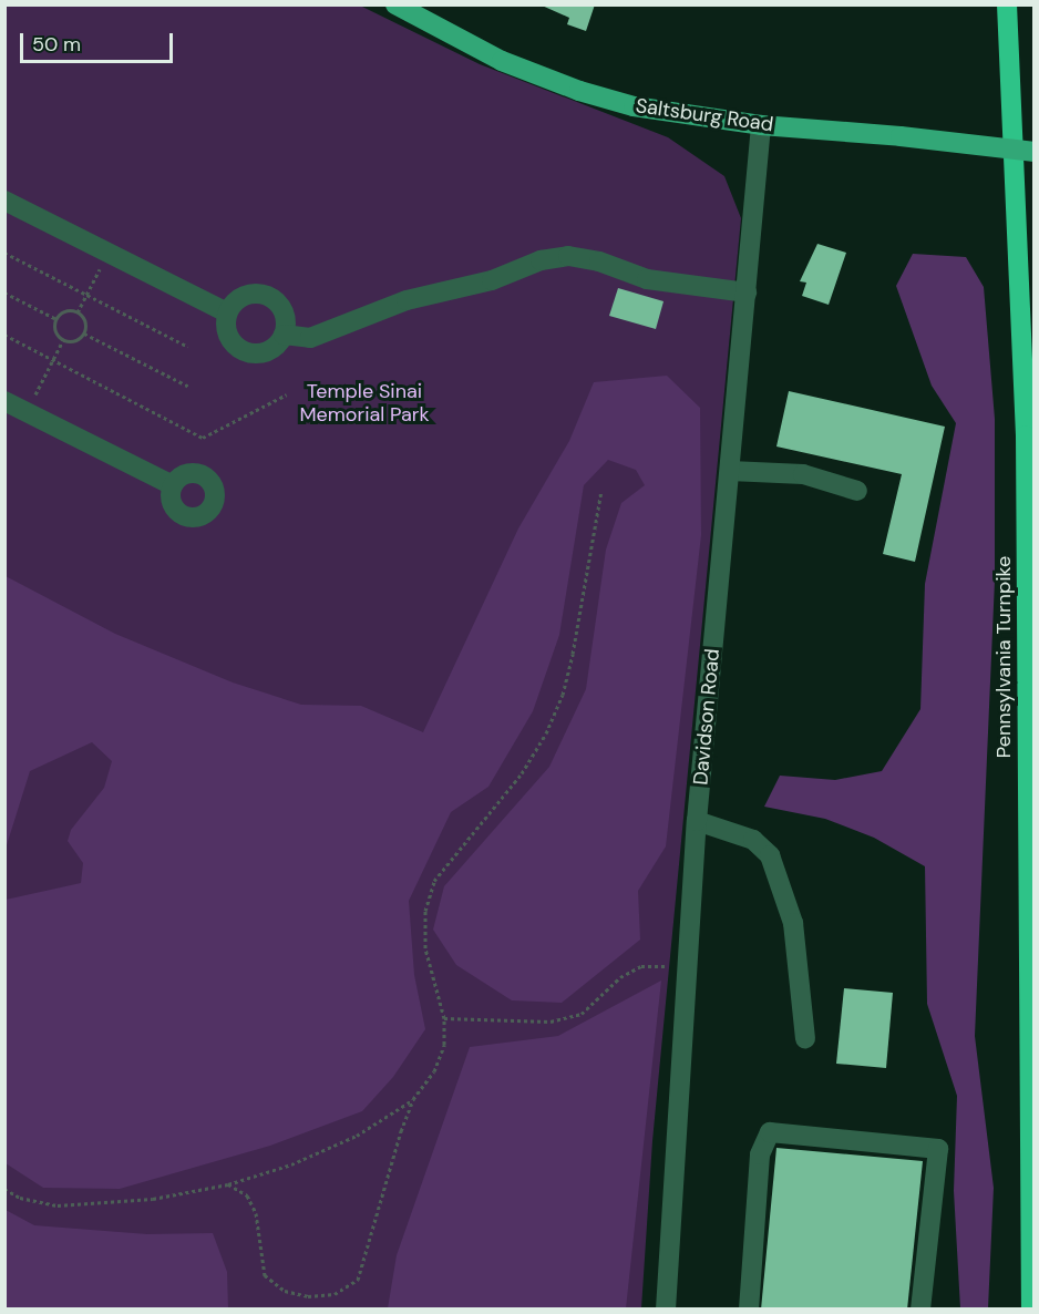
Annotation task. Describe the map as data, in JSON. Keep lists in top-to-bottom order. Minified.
{"streets":{"highway":["Pennsylvania Turnpike"],"main road":["Saltsburg Road"],"street":["Davidson Road"]},"crossings":[["Saltsburg Road","Davidson Road"]],"parks":["Temple Sinai Memorial Park"],"scale_bar":"50 m"}
